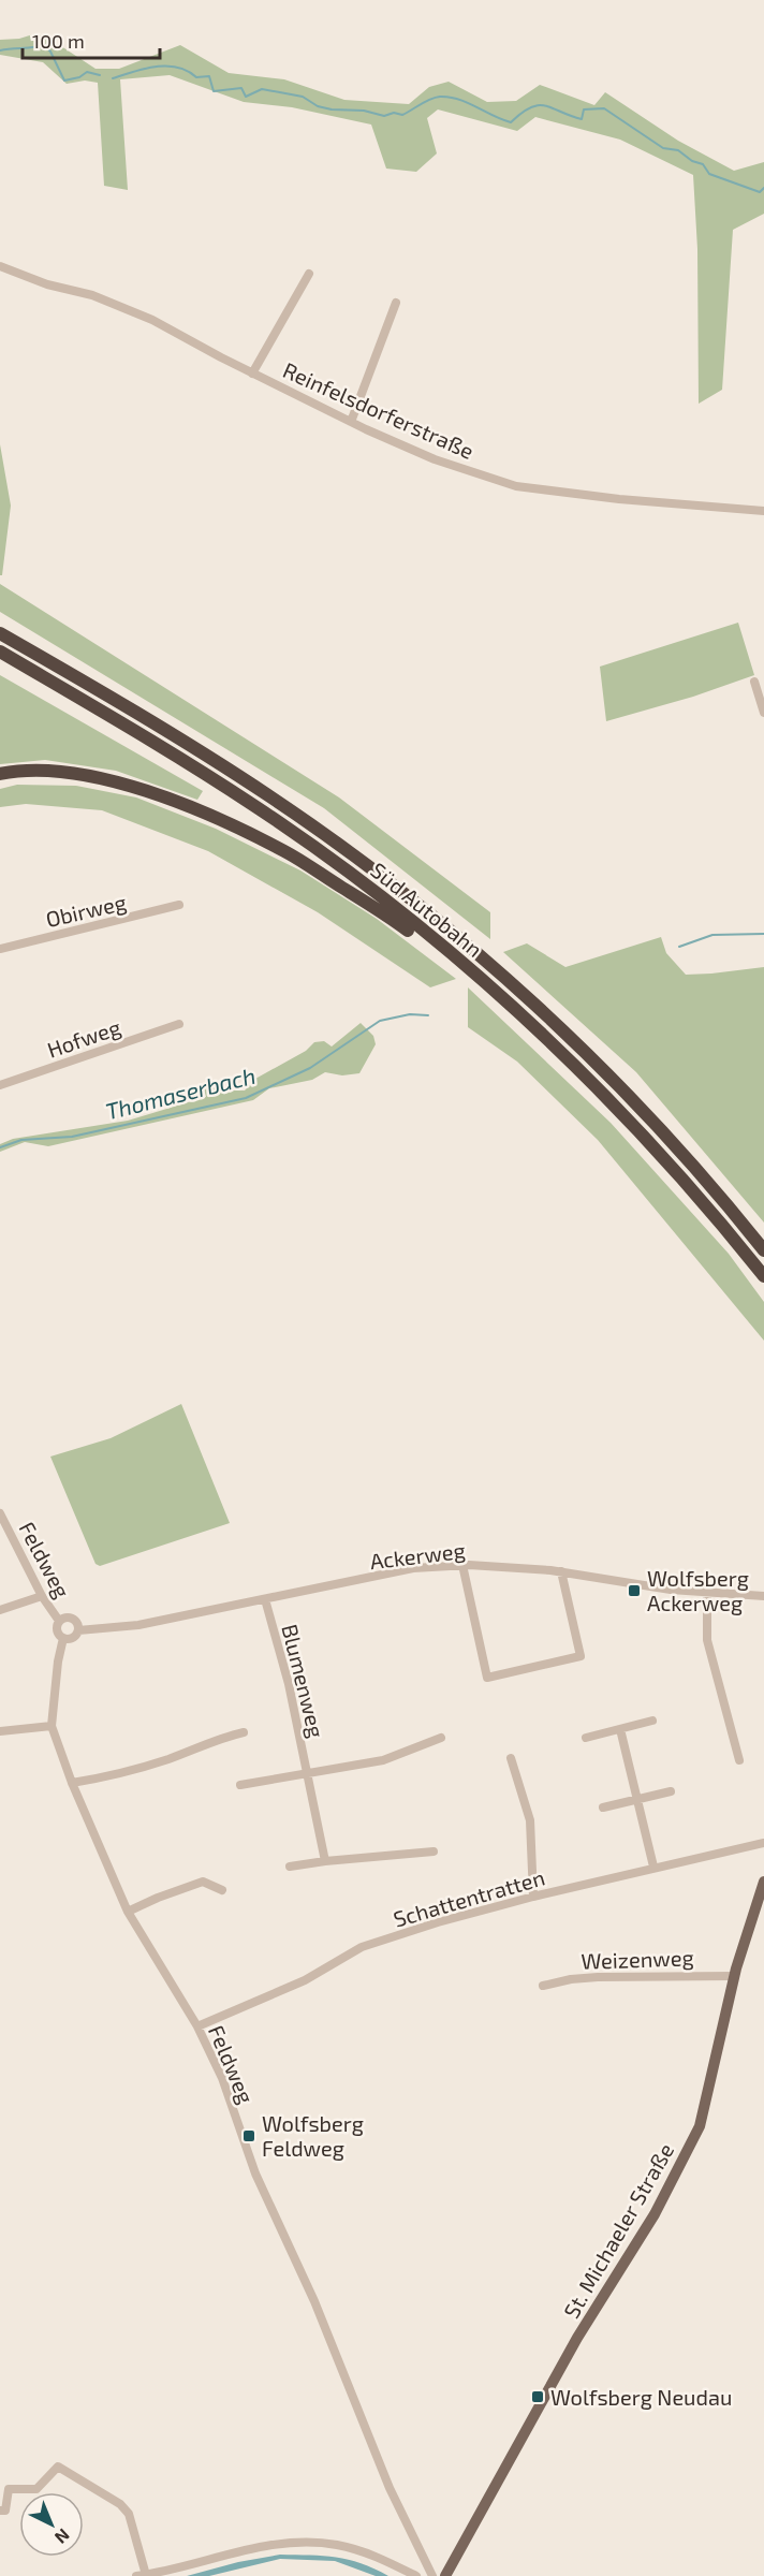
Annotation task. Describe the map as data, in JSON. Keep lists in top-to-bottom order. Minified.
{"streets":{"highway":["Süd Autobahn"],"main road":["St. Michaeler Straße"],"street":["Reinfelsdorferstraße","Obirweg","Hofweg","Ackerweg","Feldweg","Blumenweg","Schattentratten","Weizenweg"]},"crossings":[["Ackerweg","Feldweg"],["Ackerweg","Blumenweg"],["Feldweg","Schattentratten"],["Weizenweg","St. Michaeler Straße"]],"water":["Thomaserbach"],"places":{"transit":["Wolfsberg Ackerweg","Wolfsberg Feldweg","Wolfsberg Neudau"]},"scale_bar":"100 m","north":"bottom right"}
